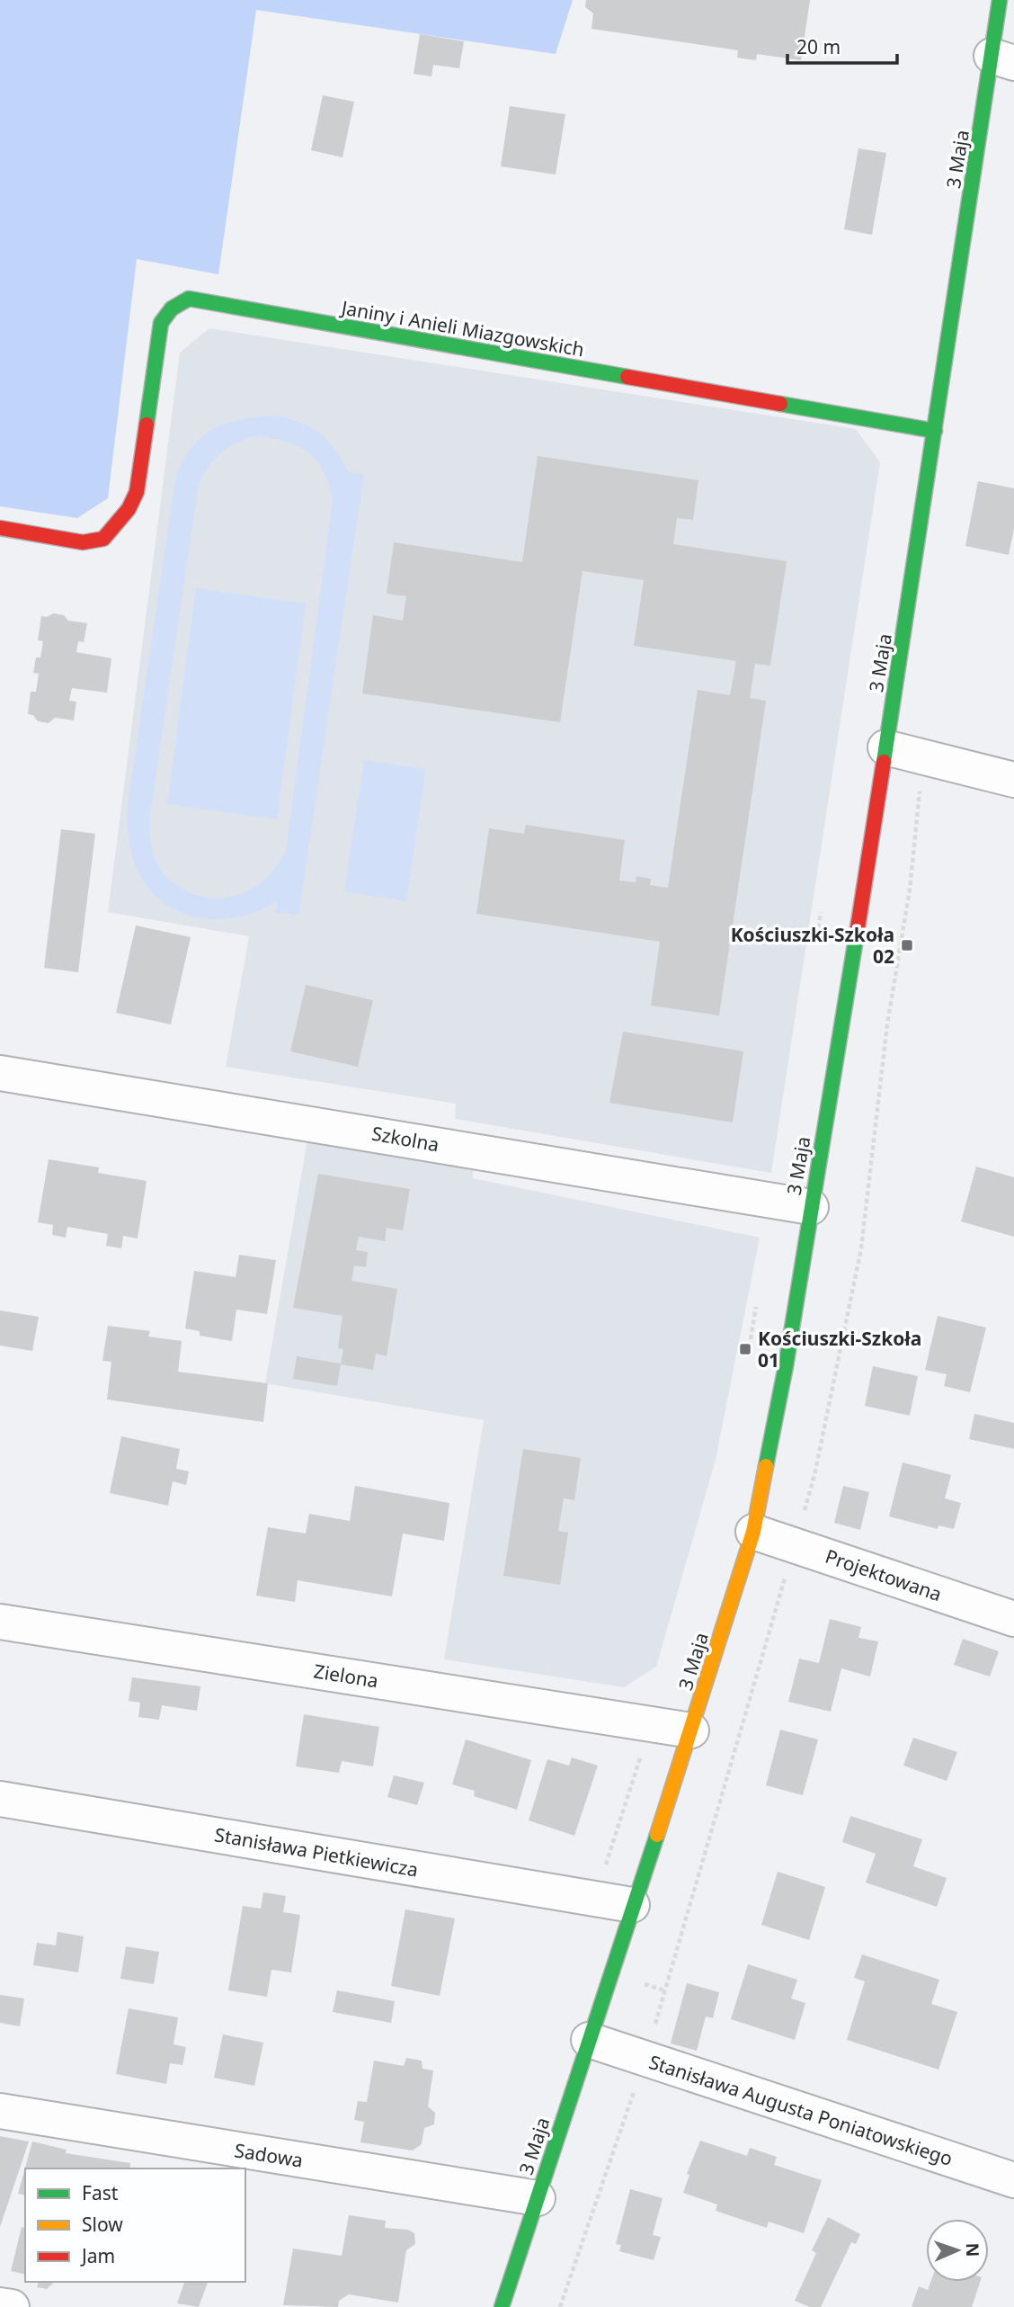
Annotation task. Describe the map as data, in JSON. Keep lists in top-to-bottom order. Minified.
{"streets":{"street":["3 Maja","Janiny i Anieli Miazgowskich","Szkolna","Projektowana","Zielona","Stanisława Pietkiewicza","Stanisława Augusta Poniatowskiego","Sadowa"]},"crossings":[["3 Maja","Janiny i Anieli Miazgowskich"],["3 Maja","Szkolna"],["3 Maja","Projektowana"],["3 Maja","Zielona"],["3 Maja","Stanisława Pietkiewicza"],["3 Maja","Stanisława Augusta Poniatowskiego"],["3 Maja","Sadowa"]],"places":{"transit":["Kościuszki-Szkoła 02","Kościuszki-Szkoła 01"]},"legend":["Fast","Slow","Jam"],"scale_bar":"20 m","north":"right"}
